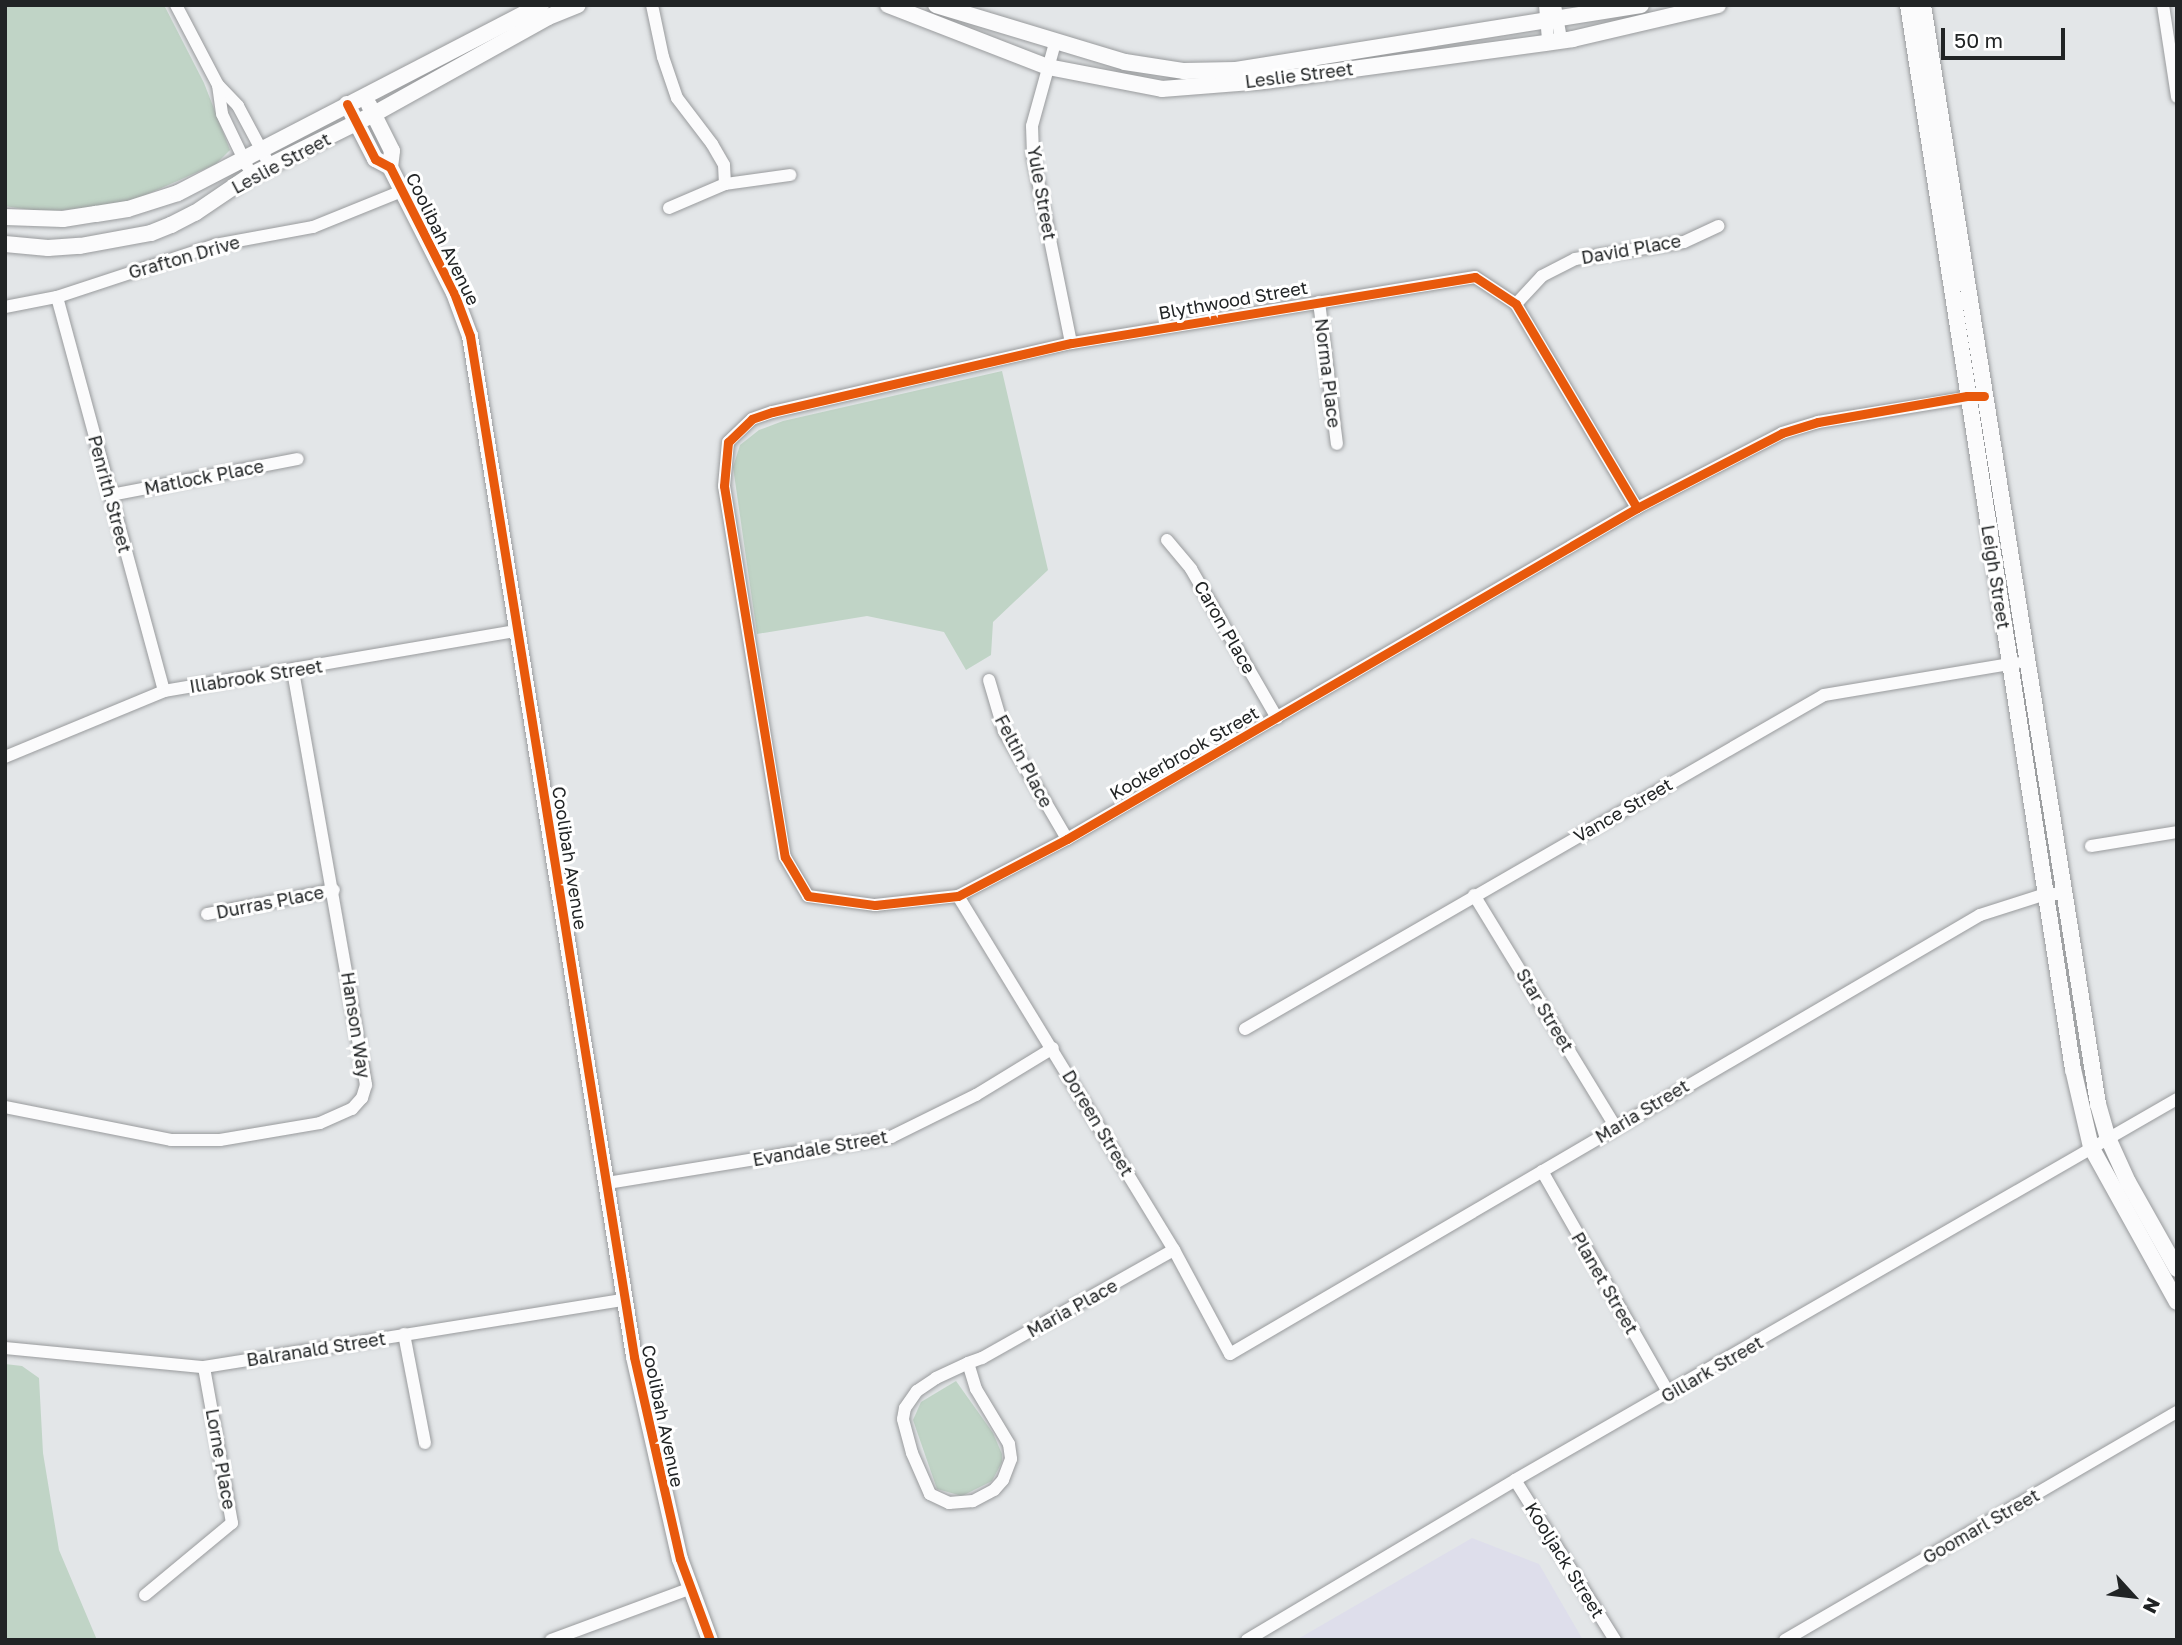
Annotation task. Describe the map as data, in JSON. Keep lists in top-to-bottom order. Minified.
{"streets":{"street":["Leslie Street","Yule Street","Coolibah Avenue","David Place","Grafton Drive","Blythwood Street","Norma Place","Matlock Place","Penrith Street","Leigh Street","Caron Place","Illabrook Street","Kookerbrook Street","Feltin Place","Vance Street","Durras Place","Star Street","Hanson Way","Maria Street","Doreen Street","Evandale Street","Planet Street","Maria Place","Balranald Street","Gillark Street","Lorne Place","Goomarl Street","Kooljack Street"]},"crossings":[["Leslie Street","Yule Street"],["Leslie Street","Coolibah Avenue"],["Yule Street","Blythwood Street"],["Coolibah Avenue","Grafton Drive"],["Coolibah Avenue","Illabrook Street"],["Coolibah Avenue","Evandale Street"],["Coolibah Avenue","Balranald Street"],["David Place","Blythwood Street"],["Grafton Drive","Penrith Street"],["Blythwood Street","Norma Place"],["Blythwood Street","Kookerbrook Street"],["Matlock Place","Penrith Street"],["Penrith Street","Illabrook Street"],["Leigh Street","Kookerbrook Street"],["Leigh Street","Vance Street"],["Leigh Street","Maria Street"],["Leigh Street","Gillark Street"],["Caron Place","Kookerbrook Street"],["Illabrook Street","Hanson Way"],["Kookerbrook Street","Feltin Place"],["Kookerbrook Street","Doreen Street"],["Vance Street","Star Street"],["Durras Place","Hanson Way"],["Star Street","Maria Street"],["Maria Street","Doreen Street"],["Maria Street","Planet Street"],["Doreen Street","Evandale Street"],["Doreen Street","Maria Place"],["Planet Street","Gillark Street"],["Balranald Street","Lorne Place"],["Gillark Street","Kooljack Street"]],"scale_bar":"50 m","north":"bottom right"}
